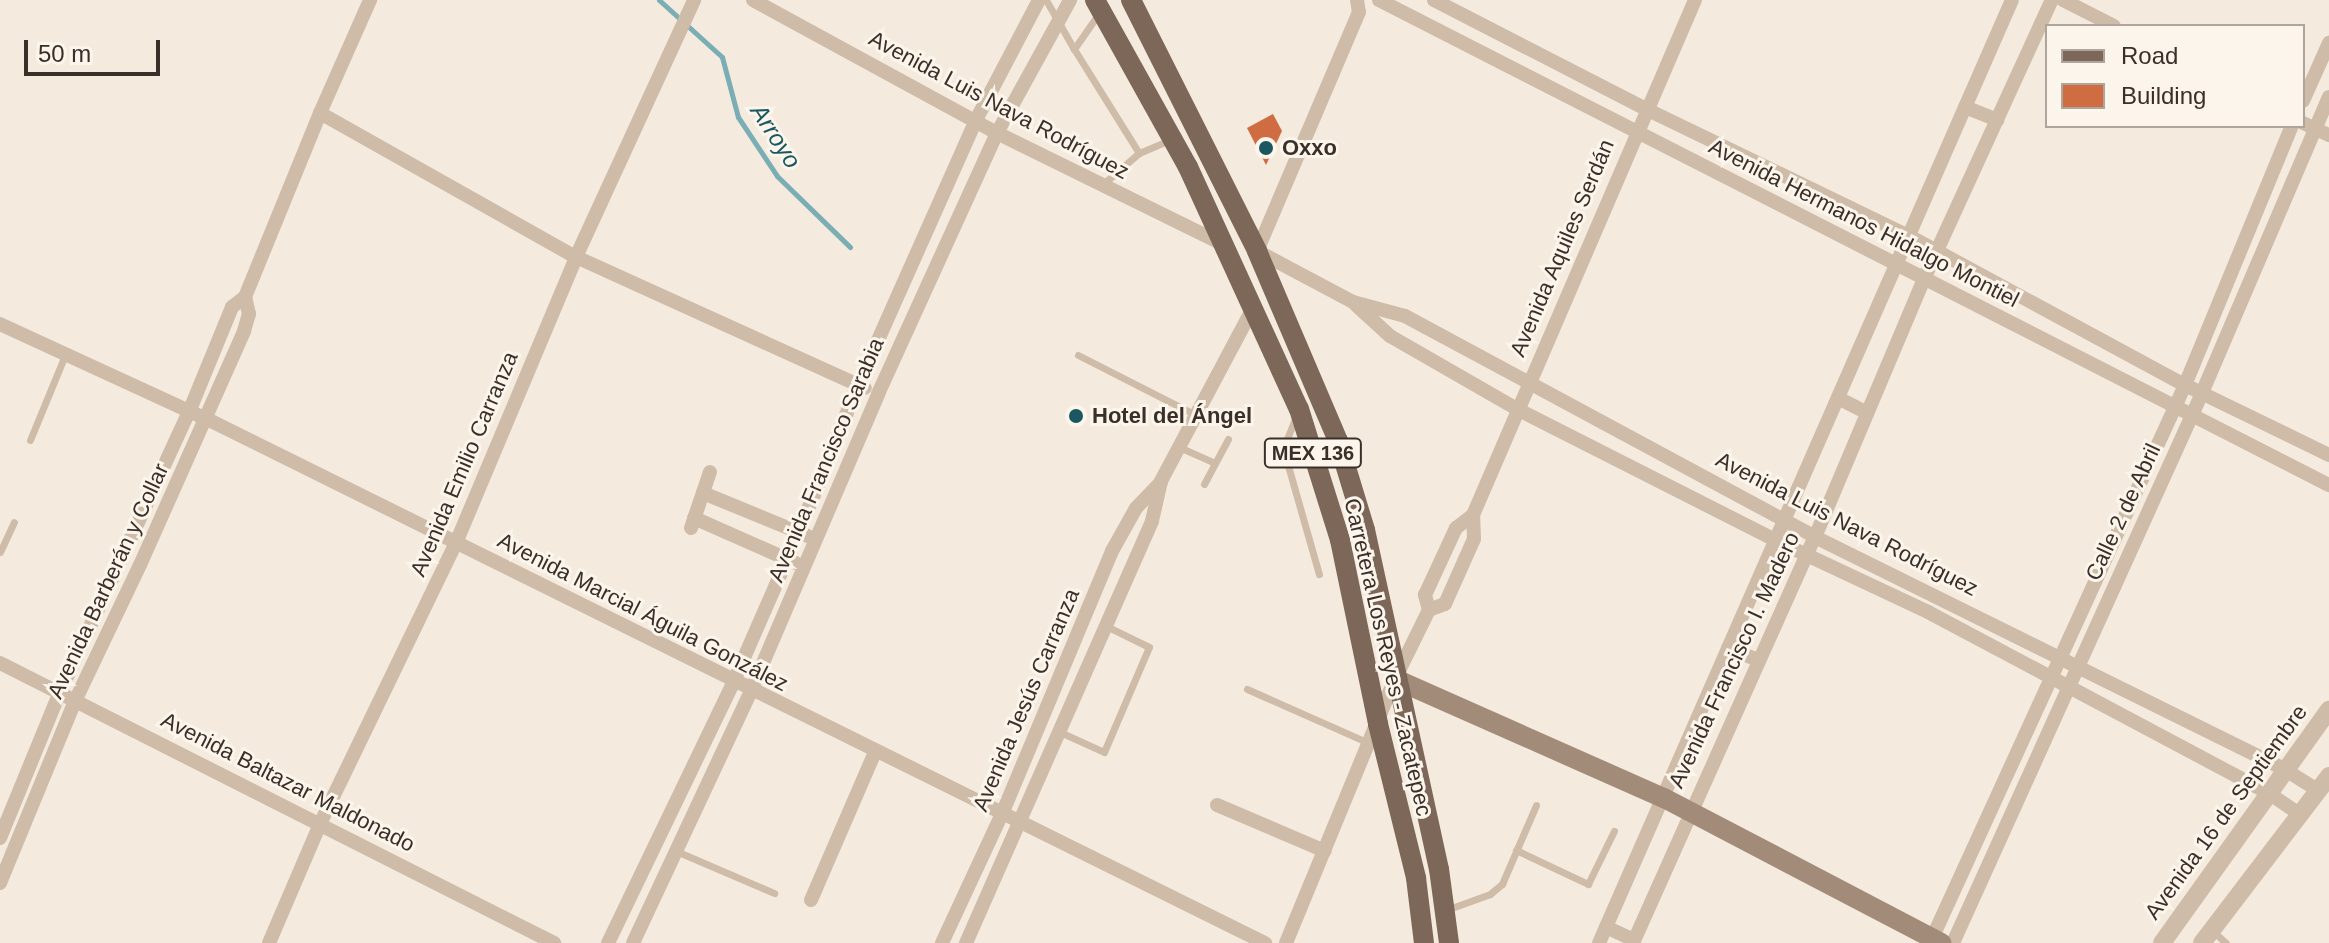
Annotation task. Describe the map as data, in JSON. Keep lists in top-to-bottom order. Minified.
{"streets":{"main road":["MEX 136","Carretera Los Reyes - Zacatepec"],"street":["Avenida Luis Nava Rodríguez","Avenida Hermanos Hidalgo Montiel","Avenida Aquiles Serdán","Avenida Francisco Sarabia","Avenida Emilio Carranza","Calle 2 de Abril","Avenida Barberán y Collar","Avenida Marcial Águila González","Avenida Francisco I. Madero","Avenida Jesús Carranza","Avenida Baltazar Maldonado","Avenida 16 de Septiembre"]},"crossings":[["Avenida Luis Nava Rodríguez","Avenida Aquiles Serdán"],["Avenida Luis Nava Rodríguez","Avenida Francisco Sarabia"],["Avenida Luis Nava Rodríguez","Calle 2 de Abril"],["Avenida Luis Nava Rodríguez","Carretera Los Reyes - Zacatepec"],["Avenida Luis Nava Rodríguez","Avenida Francisco I. Madero"],["Avenida Luis Nava Rodríguez","Avenida 16 de Septiembre"],["Avenida Hermanos Hidalgo Montiel","Avenida Aquiles Serdán"],["Avenida Hermanos Hidalgo Montiel","Calle 2 de Abril"],["Avenida Hermanos Hidalgo Montiel","Avenida Francisco I. Madero"],["Avenida Aquiles Serdán","Carretera Los Reyes - Zacatepec"],["Avenida Francisco Sarabia","Avenida Marcial Águila González"],["Avenida Emilio Carranza","Avenida Marcial Águila González"],["Avenida Emilio Carranza","Avenida Baltazar Maldonado"],["Avenida Barberán y Collar","Avenida Marcial Águila González"],["Avenida Barberán y Collar","Avenida Baltazar Maldonado"],["Avenida Marcial Águila González","Avenida Jesús Carranza"],["Carretera Los Reyes - Zacatepec","Avenida Jesús Carranza"]],"water":["Arroyo"],"places":["Oxxo","Hotel del Ángel"],"legend":["Road","Building"],"scale_bar":"50 m"}
